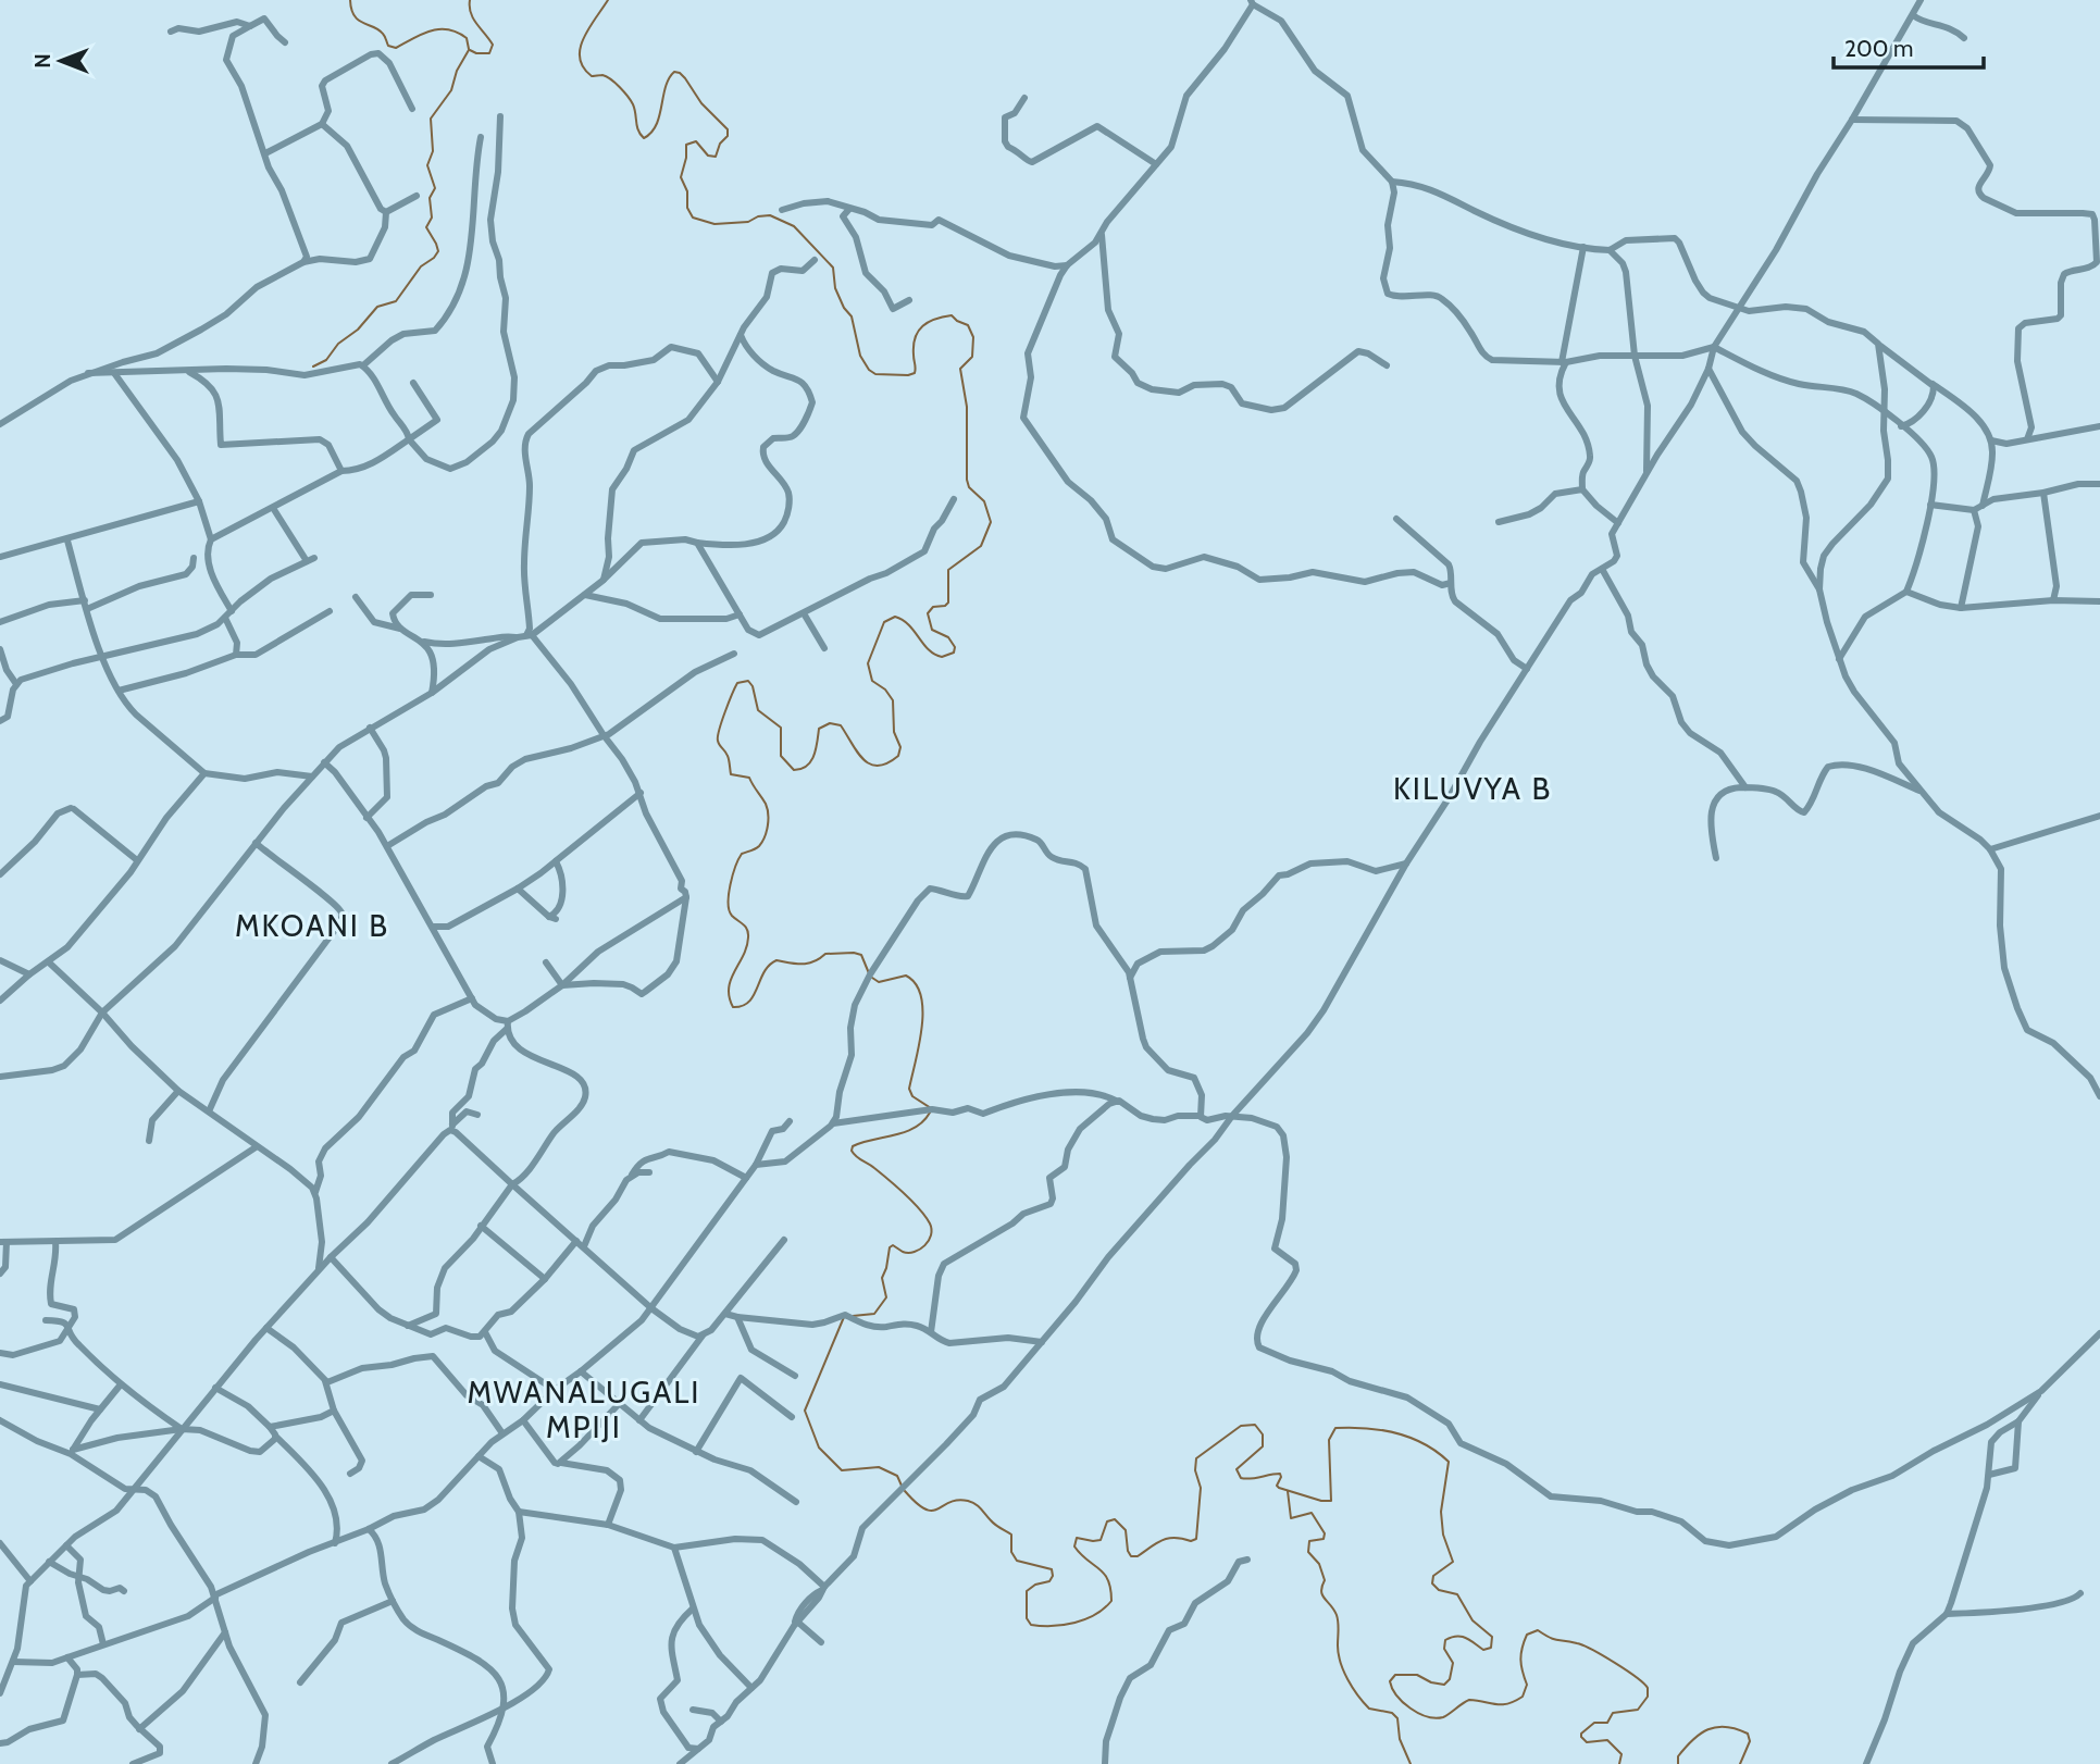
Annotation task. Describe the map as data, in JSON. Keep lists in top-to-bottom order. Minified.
{"districts":["KILUVYA B","MKOANI B","MWANALUGALI MPIJI"],"scale_bar":"200 m","north":"left"}
